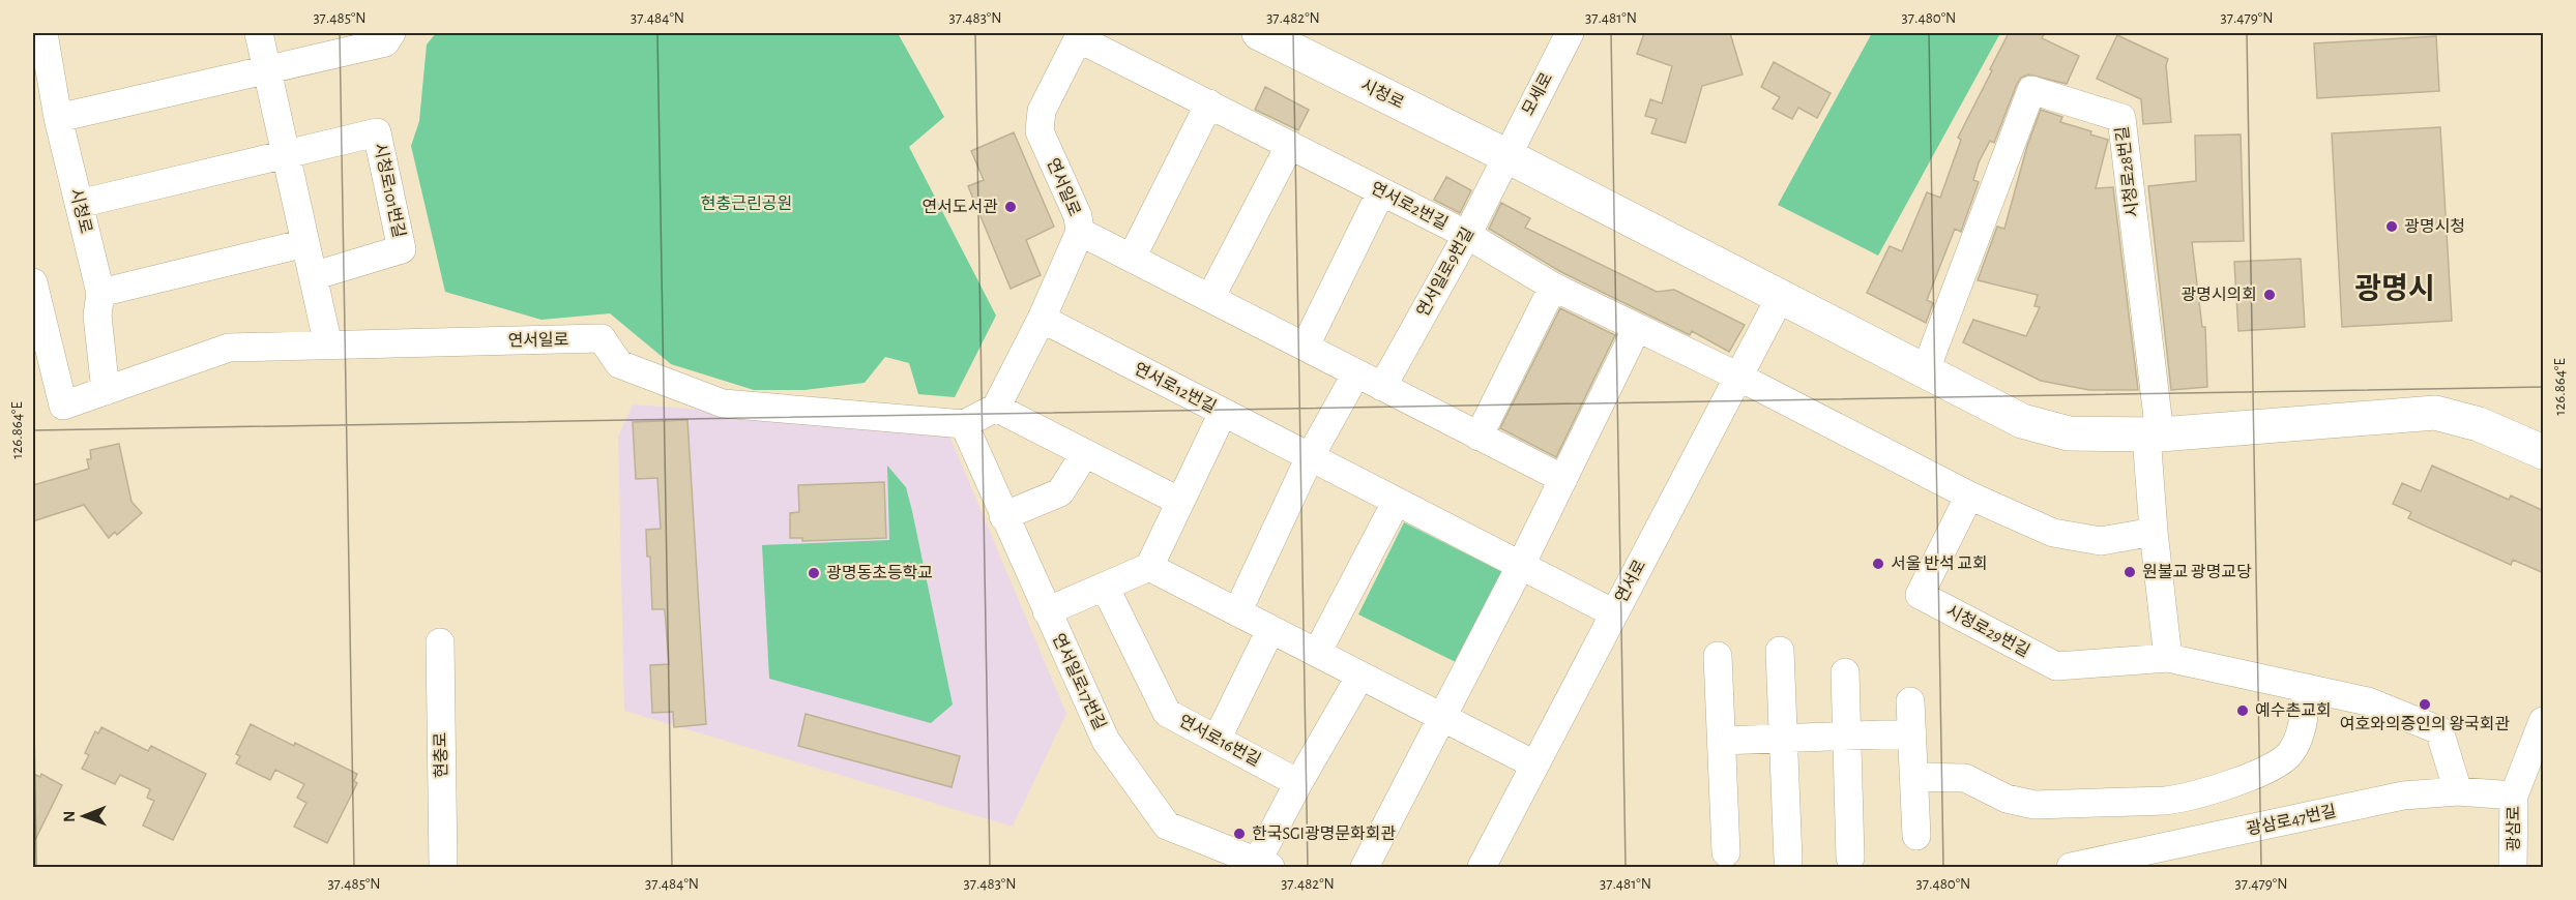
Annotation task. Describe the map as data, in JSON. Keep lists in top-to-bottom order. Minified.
{"streets":{"main road":["시청로"],"street":["모세로","시청로28번길","연서일로","시청로101번길","연서로2번길","연서일로9번길","연서로12번길","연서로","시청로29번길","연서일로17번길","연서로16번길","현충로","광삼로47번길","광삼로"]},"crossings":[["시청로","모세로"],["시청로","시청로28번길"],["시청로","연서일로"],["시청로","시청로101번길"],["시청로","연서일로9번길"],["시청로","연서로"],["모세로","연서일로9번길"],["연서일로","연서로2번길"],["연서일로","연서로12번길"],["연서일로","연서일로17번길"],["연서로2번길","연서일로9번길"],["연서로2번길","연서로"],["연서로12번길","연서로"],["시청로29번길","광삼로47번길"],["광삼로47번길","광삼로"]],"districts":["광명시"],"parks":["현충근린공원"],"places":["연서도서관","광명시청","광명시의회","서울 반석 교회","원불교 광명교당","광명동초등학교","여호와의증인의 왕국회관","예수촌교회","한국SGI광명문화회관"],"north":"left","coordinates":["37.485°N","37.484°N","37.483°N","37.482°N","37.481°N","37.480°N","37.479°N","126.864°E"]}
